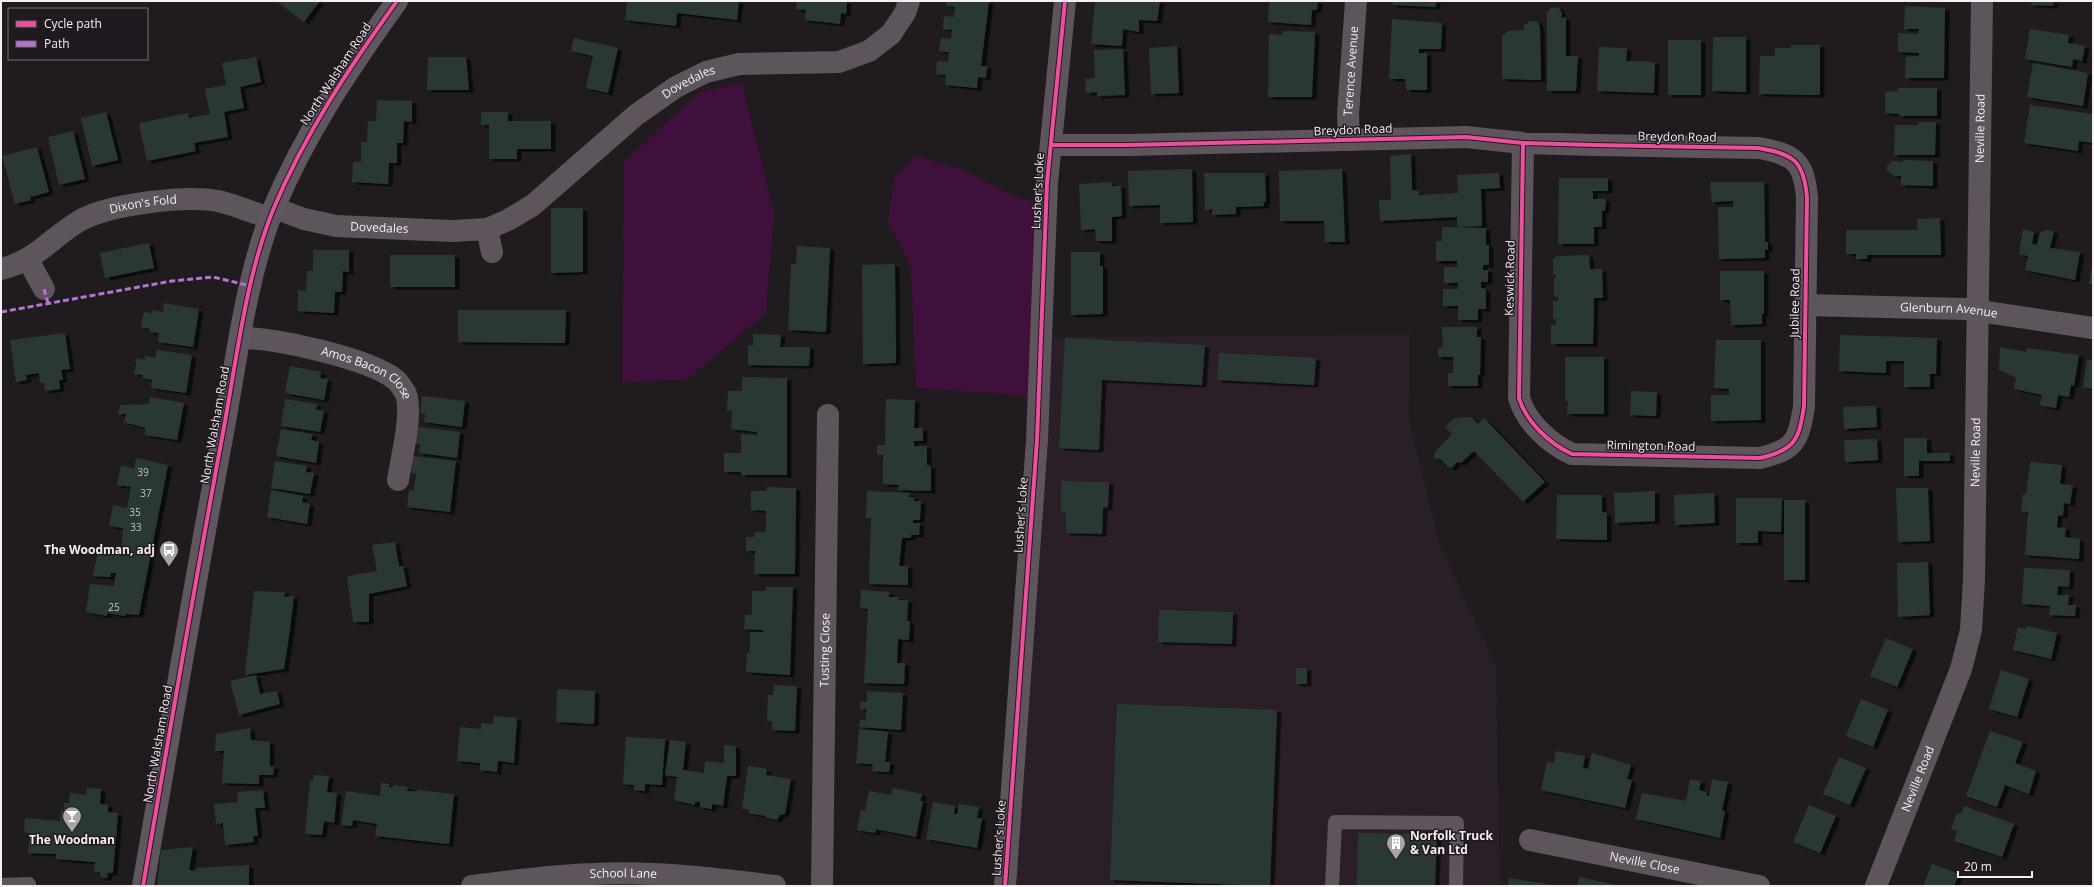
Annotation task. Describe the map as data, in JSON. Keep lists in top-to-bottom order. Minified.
{"streets":{"main road":["North Walsham Road"],"street":["Terence Avenue","Dovedales","Neville Road","Breydon Road","Lusher's Loke","Dixon's Fold","Keswick Road","Jubilee Road","Glenburn Avenue","Amos Bacon Close","Rimington Road","Tusting Close","Neville Close","School Lane"]},"crossings":[["Terence Avenue","Breydon Road"],["North Walsham Road","Dovedales"],["North Walsham Road","Dixon's Fold"],["North Walsham Road","Amos Bacon Close"],["Dovedales","Dixon's Fold"],["Neville Road","Glenburn Avenue"],["Breydon Road","Lusher's Loke"],["Breydon Road","Keswick Road"],["Breydon Road","Jubilee Road"],["Keswick Road","Rimington Road"],["Jubilee Road","Glenburn Avenue"],["Jubilee Road","Rimington Road"]],"places":{"bus stop":["The Woodman, adj"],"bar":["The Woodman"],"building":["Norfolk Truck & Van Ltd"]},"house_numbers":["39","37","35","33","25"],"legend":["Cycle path","Path"],"scale_bar":"20 m"}
